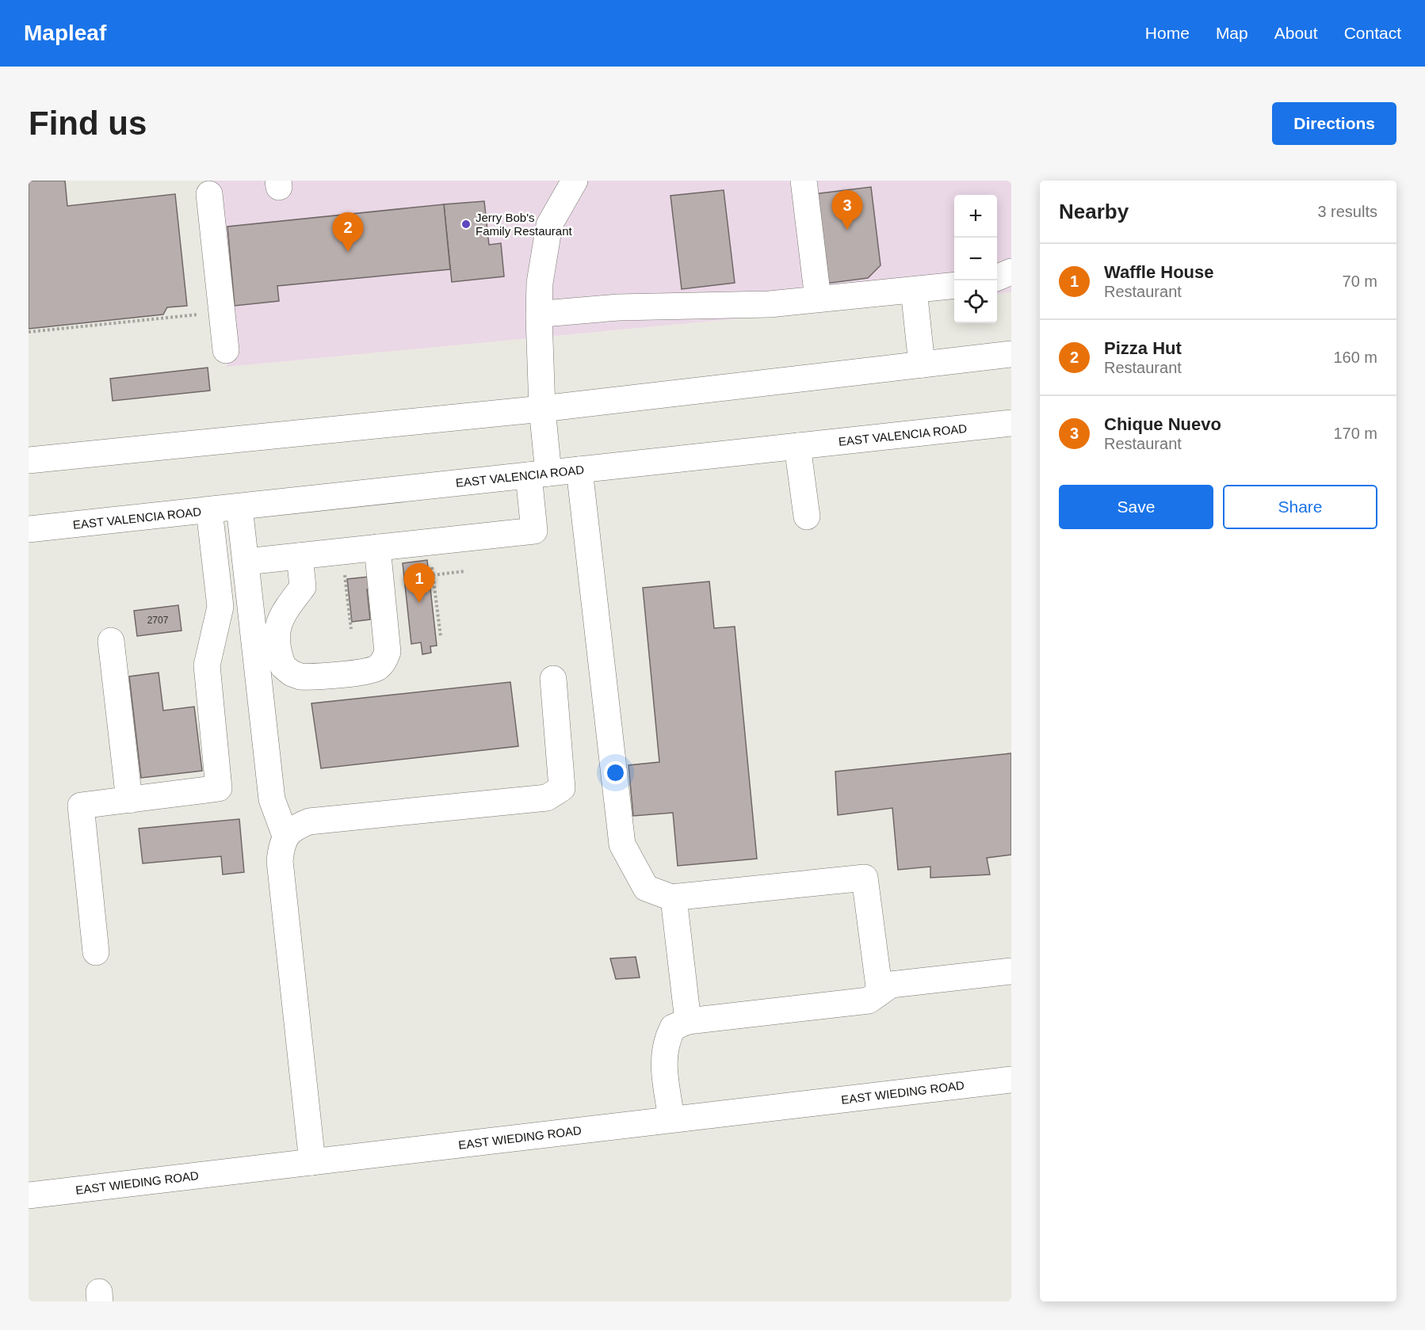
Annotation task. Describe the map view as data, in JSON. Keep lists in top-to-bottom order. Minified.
{"streets":{"main road":["EAST VALENCIA ROAD","EAST WIEDING ROAD"]},"places":["Jerry Bob's Family Restaurant"],"house_numbers":["2707"],"page":{"header":"Mapleaf","nav":["Home","Map","About","Contact"],"buttons":["Directions",["Save","Share"]],"title":"Find us","heading":["Nearby","3 results"],"pins":["3","2","1"],"map_buttons":["+","−"],"list":[{"mark":"1","name":"Waffle House","note":"Restaurant","value":"70 m"},{"mark":"2","name":"Pizza Hut","note":"Restaurant","value":"160 m"},{"mark":"3","name":"Chique Nuevo","note":"Restaurant","value":"170 m"}]}}
